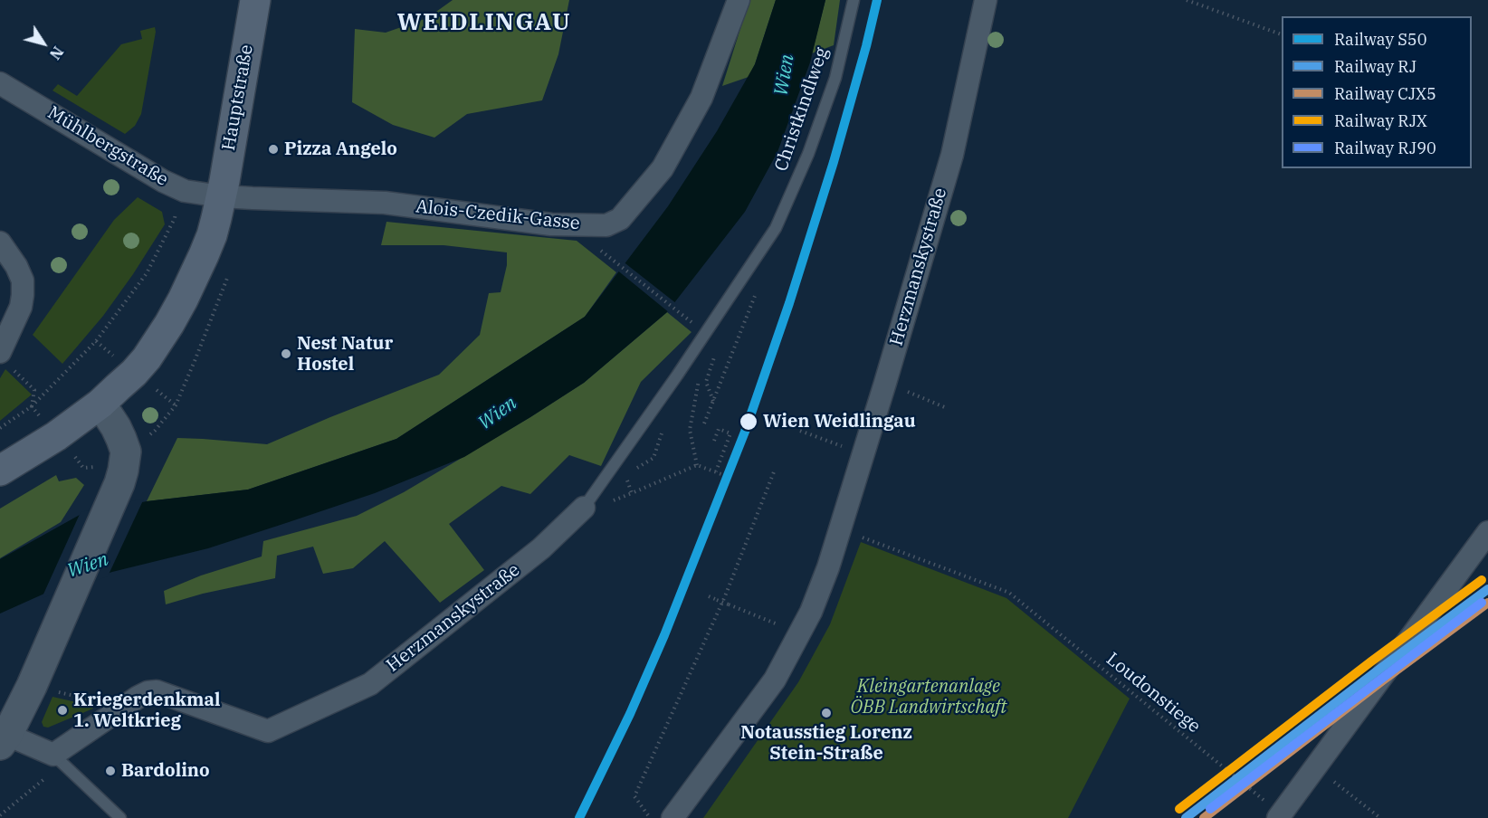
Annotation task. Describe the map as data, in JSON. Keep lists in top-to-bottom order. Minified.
{"streets":{"main road":["Hauptstraße"],"street":["Mühlbergstraße","Alois-Czedik-Gasse","Herzmanskystraße"],"lane":["Christkindlweg"],"path":["Loudonstiege"]},"crossings":[["Hauptstraße","Mühlbergstraße"],["Hauptstraße","Alois-Czedik-Gasse"],["Christkindlweg","Herzmanskystraße"],["Mühlbergstraße","Alois-Czedik-Gasse"],["Herzmanskystraße","Loudonstiege"]],"districts":["WEIDLINGAU"],"water":["Wien"],"parks":["Kleingartenanlage ÖBB Landwirtschaft"],"places":["Pizza Angelo","Nest Natur Hostel","Wien Weidlingau","Kriegerdenkmal 1. Weltkrieg","Notausstieg Lorenz Stein-Straße","Bardolino"],"lines":["rail line S50","rail line RJX","rail line RJ","rail line CJX5","rail line RJ90"],"legend":["Railway S50","Railway RJ","Railway CJX5","Railway RJX","Railway RJ90"],"north":"bottom right"}
